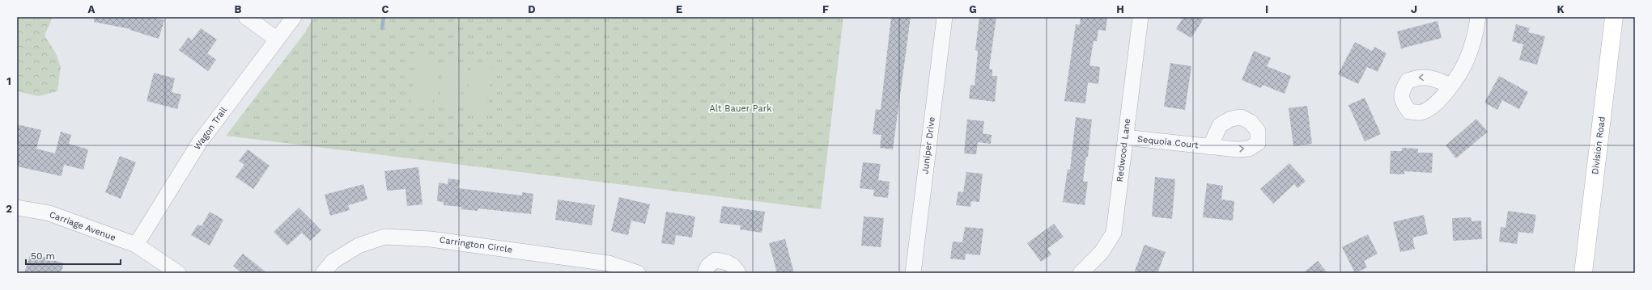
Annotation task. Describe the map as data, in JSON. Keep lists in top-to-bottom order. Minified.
{"streets":{"street":["Wagon Trail","Sequoia Court","Juniper Drive","Division Road","Redwood Lane","Carriage Avenue","Carrington Circle"]},"crossings":[["Wagon Trail","Carriage Avenue"],["Sequoia Court","Redwood Lane"]],"parks":["Alt Bauer Park"],"scale_bar":"50 m","grid":{"columns":["A","B","C","D","E","F","G","H","I","J","K"],"rows":["1","2"]}}
